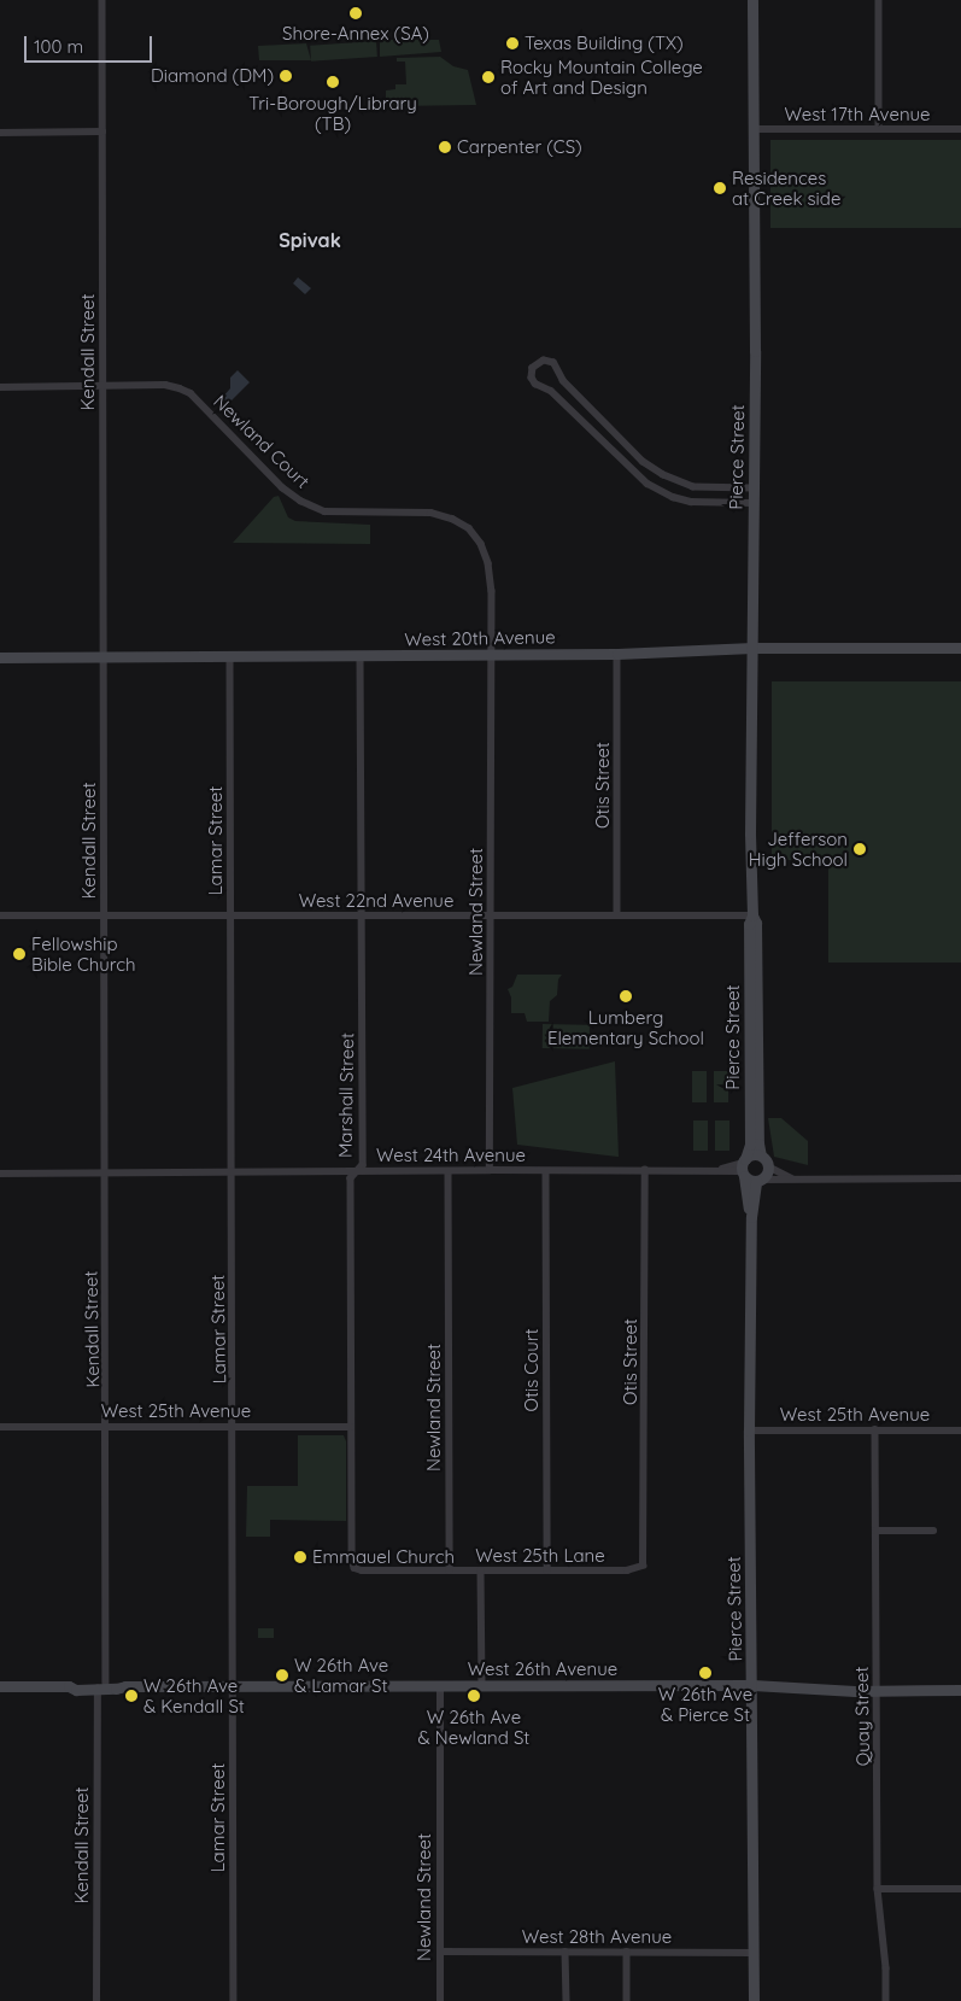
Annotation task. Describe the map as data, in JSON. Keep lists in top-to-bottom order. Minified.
{"streets":{"street":["West 17th Avenue","Kendall Street","Newland Court","Pierce Street","West 20th Avenue","Otis Street","Lamar Street","West 22nd Avenue","Newland Street","Marshall Street","West 24th Avenue","Otis Court","West 25th Avenue","West 25th Lane","West 26th Avenue","Quay Street","West 28th Avenue"]},"crossings":[["West 17th Avenue","Pierce Street"],["Kendall Street","Newland Court"],["Kendall Street","West 20th Avenue"],["Kendall Street","West 22nd Avenue"],["Kendall Street","West 24th Avenue"],["Kendall Street","West 25th Avenue"],["Kendall Street","West 26th Avenue"],["Newland Court","West 20th Avenue"],["Newland Court","Newland Street"],["Pierce Street","West 20th Avenue"],["Pierce Street","West 22nd Avenue"],["Pierce Street","West 24th Avenue"],["Pierce Street","West 25th Avenue"],["Pierce Street","West 26th Avenue"],["Pierce Street","West 28th Avenue"],["West 20th Avenue","Otis Street"],["West 20th Avenue","Lamar Street"],["West 20th Avenue","Newland Street"],["West 20th Avenue","Marshall Street"],["Otis Street","West 22nd Avenue"],["Otis Street","West 24th Avenue"],["Otis Street","West 25th Lane"],["Lamar Street","West 22nd Avenue"],["Lamar Street","West 24th Avenue"],["Lamar Street","West 25th Avenue"],["Lamar Street","West 26th Avenue"],["West 22nd Avenue","Newland Street"],["West 22nd Avenue","Marshall Street"],["Newland Street","West 24th Avenue"],["Newland Street","West 25th Lane"],["Newland Street","West 26th Avenue"],["Newland Street","West 28th Avenue"],["Marshall Street","West 24th Avenue"],["Marshall Street","West 25th Avenue"],["Marshall Street","West 25th Lane"],["West 24th Avenue","Otis Court"],["Otis Court","West 25th Lane"],["West 25th Avenue","Quay Street"],["West 26th Avenue","Quay Street"]],"districts":["Spivak"],"places":["Shore-Annex (SA)","Texas Building (TX)","Diamond (DM)","Rocky Mountain College of Art and Design","Tri-Borough/Library (TB)","Carpenter (CS)","Residences at Creek side","Jefferson High School","Fellowship Bible Church","Lumberg Elementary School","Emmauel Church","W 26th Ave & Pierce St","W 26th Ave & Lamar St","W 26th Ave & Kendall St","W 26th Ave & Newland St"],"scale_bar":"100 m"}
